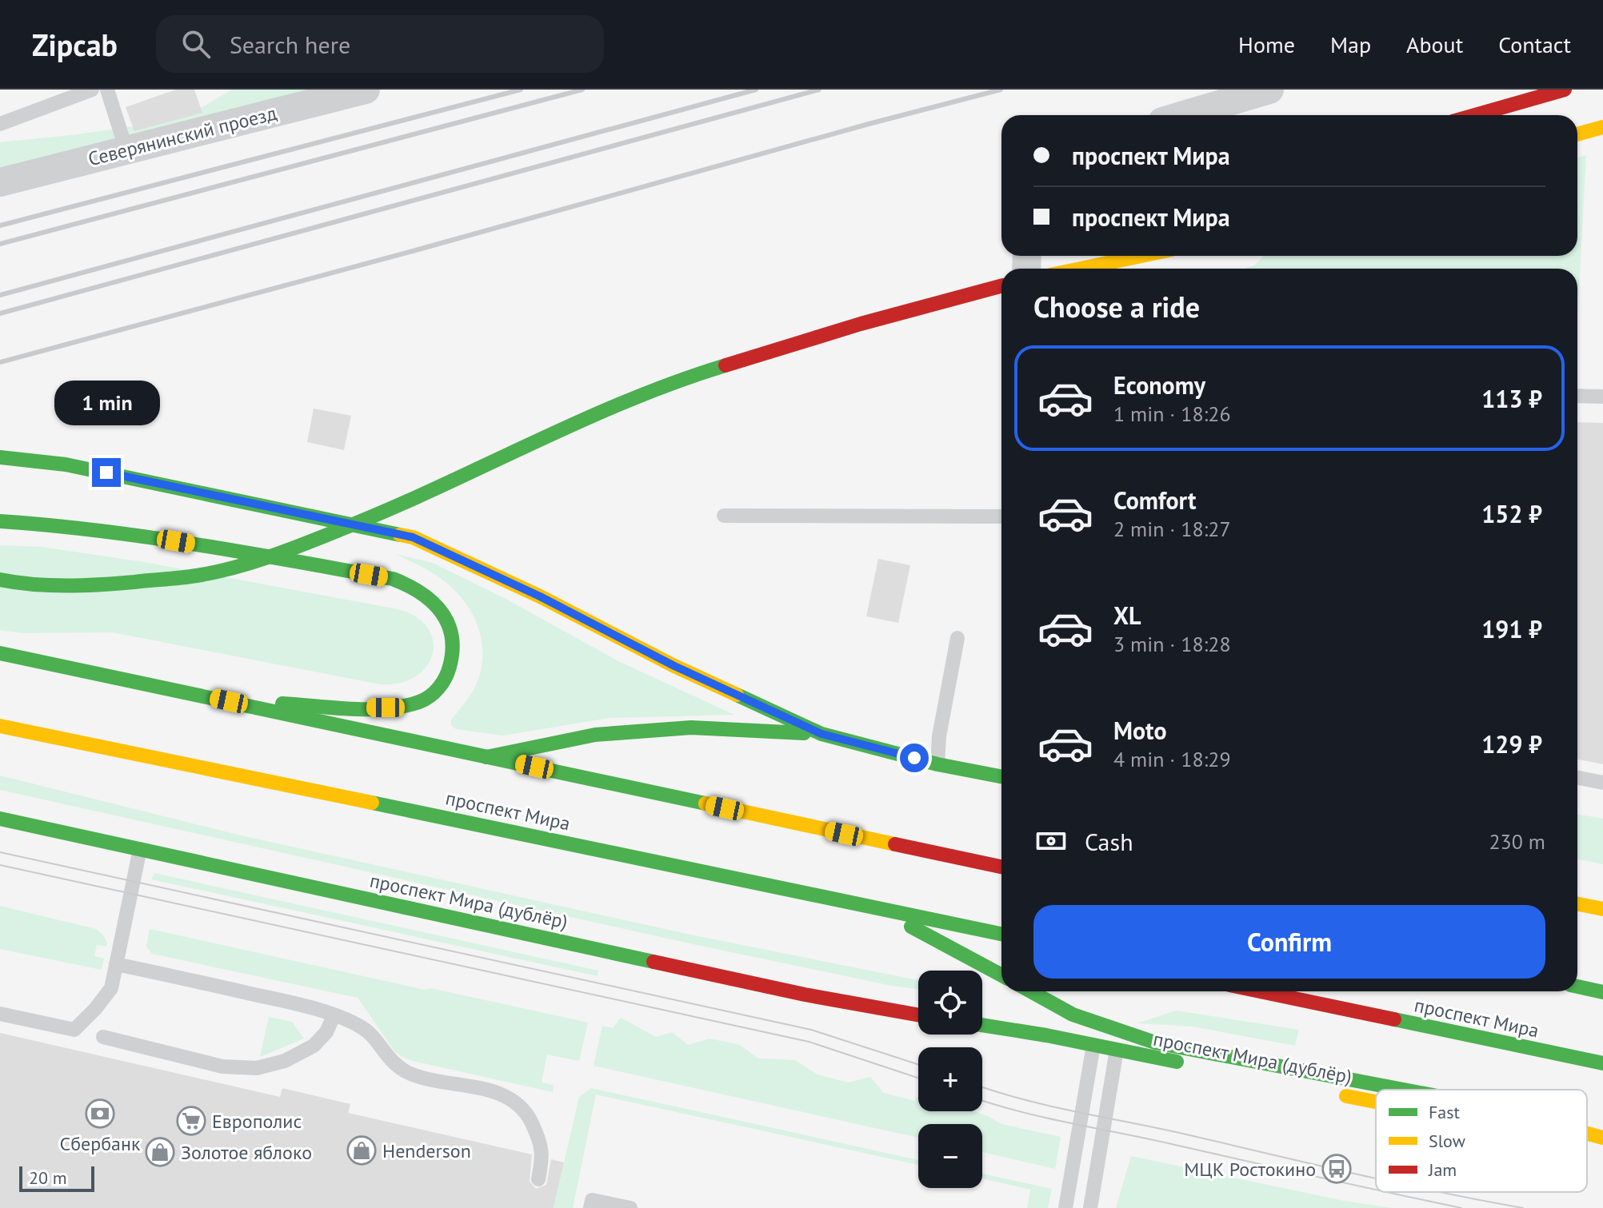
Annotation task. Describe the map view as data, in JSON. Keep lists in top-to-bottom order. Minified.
{"streets":{"main road":["проспект Мира","проспект Мира (дублёр)"],"street":["Северянинский проезд"]},"places":{"bank":["Сбербанк"],"supermarket":["Европолис"],"shop":["Henderson","Золотое яблоко"],"bus stop":["МЦК Ростокино"]},"legend":["Fast","Slow","Jam"],"scale_bar":"20 m","page":{"header":"Zipcab","search":"Search here","nav":["Home","Map","About","Contact"],"banner":["проспект Мира","проспект Мира"],"heading":"Choose a ride","list":[{"name":"Economy","note":"1 min · 18:26","value":"113 ₽"},{"name":"Comfort","note":"2 min · 18:27","value":"152 ₽"},{"name":"XL","note":"3 min · 18:28","value":"191 ₽"},{"name":"Moto","note":"4 min · 18:29","value":"129 ₽"}],"bubble":"1 min","pay":["Cash","230 m"],"buttons":"Confirm","map_buttons":["+","−"],"scale":"20 m"}}
